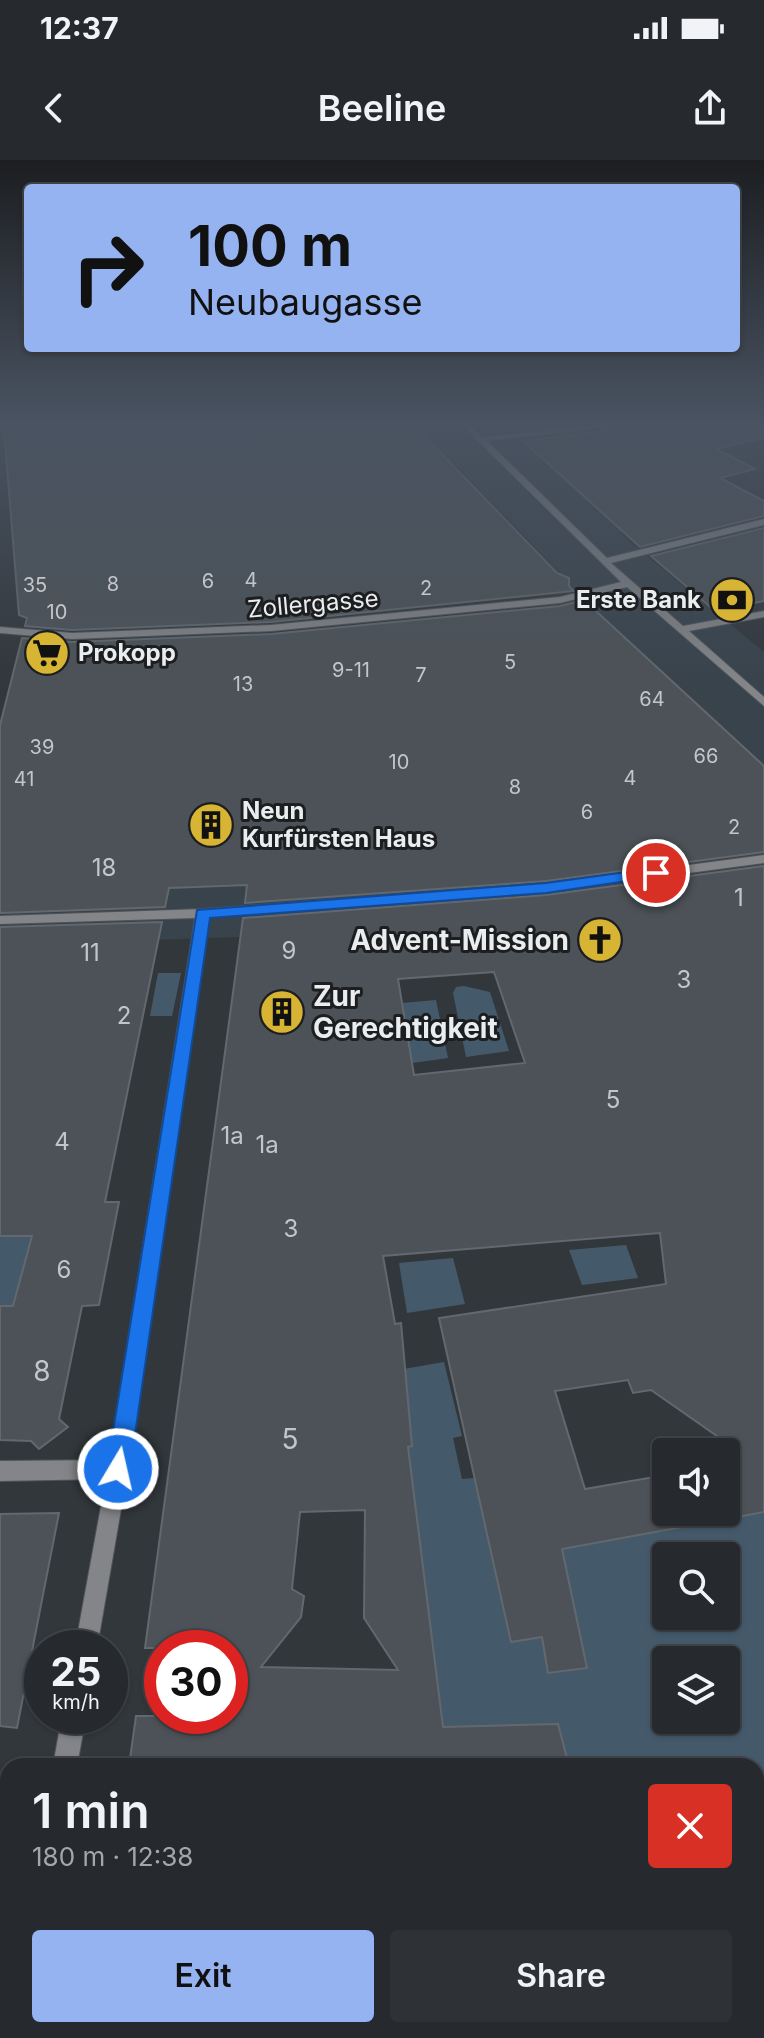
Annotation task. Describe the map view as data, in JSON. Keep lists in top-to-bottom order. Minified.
{"streets":{"street":["Zollergasse"]},"places":{"bank":["Erste Bank"],"supermarket":["Prokopp"],"building":["Neun Kurfürsten Haus","Zur Gerechtigkeit"],"church":["Advent-Mission"]},"house_numbers":["4","6","8","35","2","10","5","9-11","7","13","64","39","66","10","4","41","8","6","2","18","1","9","11","3","2","5","1a","4","1a","3","6","8","5"],"page":{"status":"12:37","header":"Beeline","turn":["100 m","Neubaugasse"],"speed":"25 km/h","limit":"30","heading":["1 min","180 m · 12:38"],"buttons":["Exit","Share"]}}
